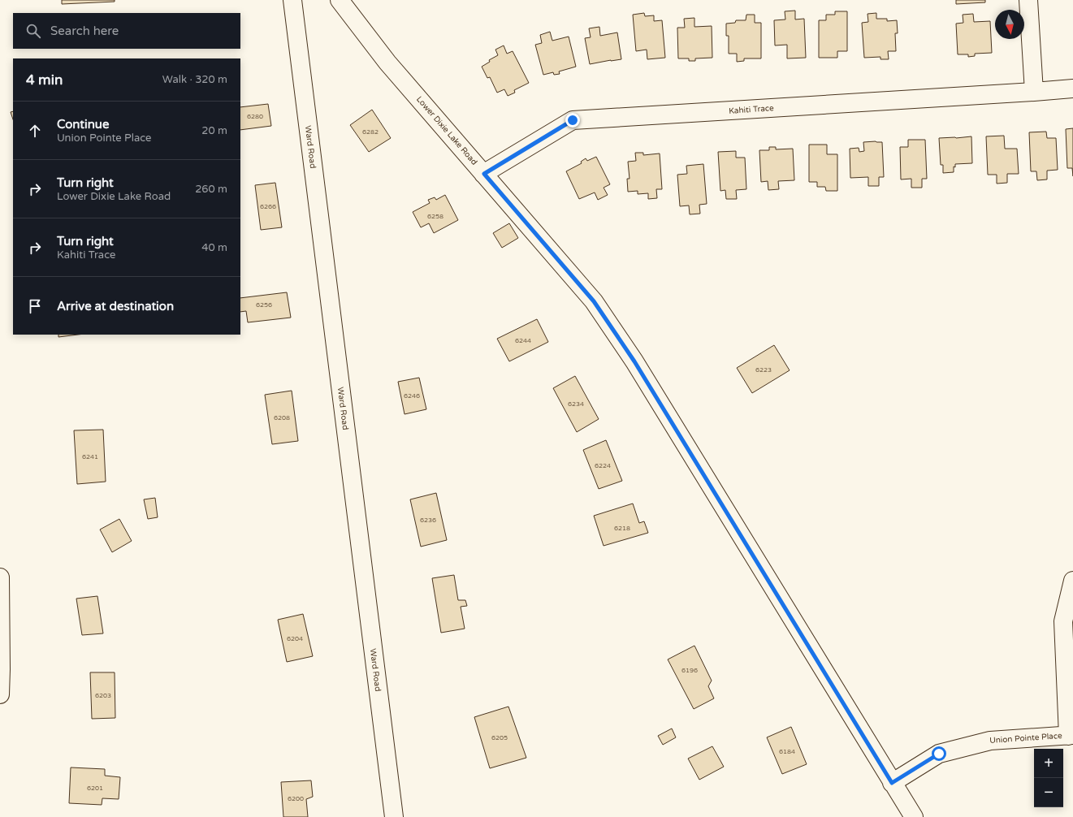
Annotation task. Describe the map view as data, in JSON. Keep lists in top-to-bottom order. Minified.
{"streets":{"street":["Kahiti Trace","Lower Dixie Lake Road","Ward Road","Union Pointe Place"]},"crossings":[["Kahiti Trace","Lower Dixie Lake Road"],["Lower Dixie Lake Road","Union Pointe Place"]],"house_numbers":["6280","6282","6266","6258","6256","6244","6223","6246","6234","6208","6241","6224","6236","6218","6204","6196","6203","6205","6184","6201","6200"],"north":"bottom","page":{"search":"Search here","heading":["4 min","Walk · 320 m"],"list":[["Continue","Union Pointe Place","20 m"],["Turn right","Lower Dixie Lake Road","260 m"],["Turn right","Kahiti Trace","40 m"],"Arrive at destination"],"map_buttons":["+","−"]}}
